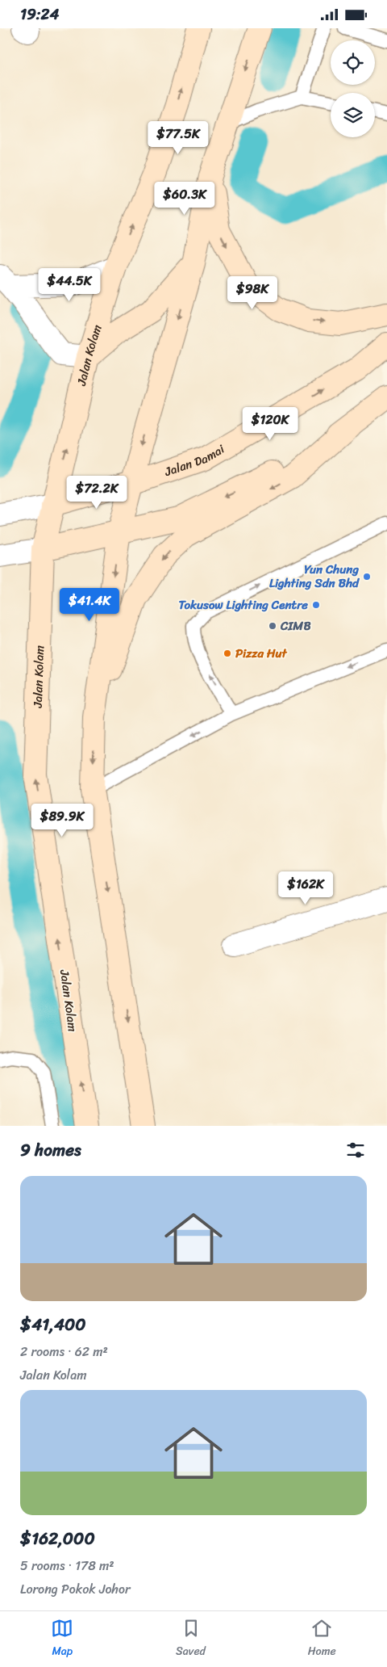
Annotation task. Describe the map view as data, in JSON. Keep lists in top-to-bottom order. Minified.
{"streets":{"main road":["Jalan Kolam","Jalan Damai"]},"crossings":[["Jalan Kolam","Jalan Damai"]],"places":["Yun Chung Lighting Sdn Bhd","Tokusow Lighting Centre","CIMB","Pizza Hut"],"page":{"status":"19:24","price":["$77.5K","$60.3K","$44.5K","$98K","$120K","$72.2K","$41.4K","$89.9K","$162K"],"heading":"9 homes","list":[{"name":"$41,400","note":"2 rooms · 62 m² · Jalan Kolam"},{"name":"$162,000","note":"5 rooms · 178 m² · Lorong Pokok Johor"}],"tabs":["Map","Saved","Home"]}}
